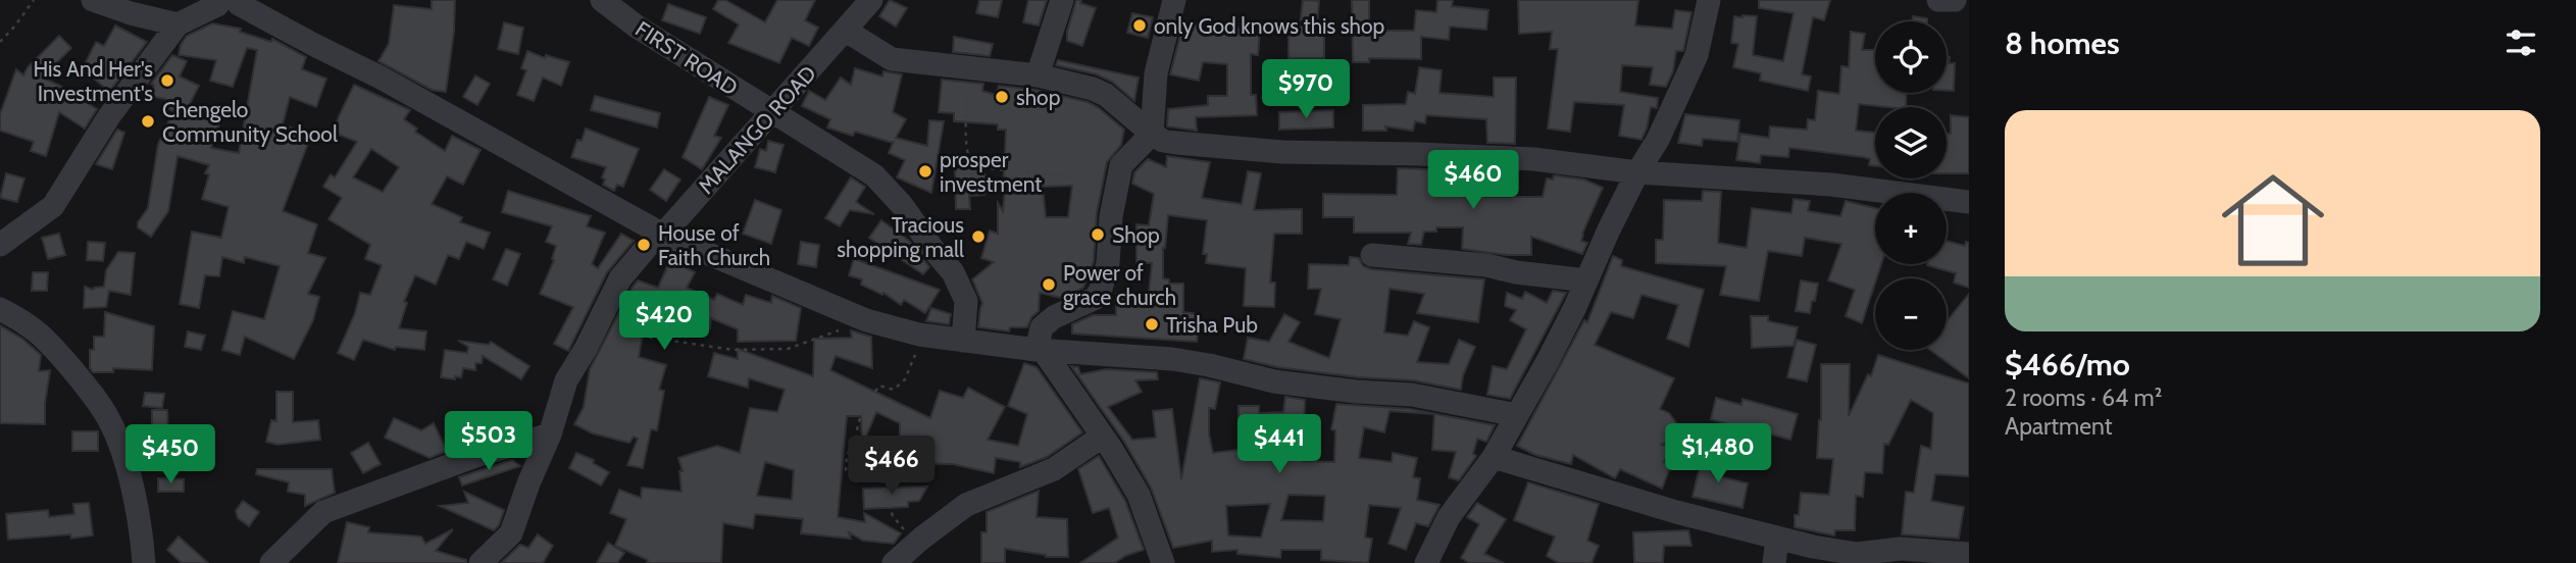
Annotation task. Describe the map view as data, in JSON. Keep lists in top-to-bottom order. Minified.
{"streets":{"street":["FIRST ROAD","MALANGO ROAD"]},"crossings":[["FIRST ROAD","MALANGO ROAD"]],"places":["only God knows this shop","His And Her's Investment's","shop","Chengelo Community School","prosper investment","Shop","Tracious shopping mall","House of Faith Church","Power of grace church","Trisha Pub"],"page":{"heading":"8 homes","map_buttons":["+","−"],"price":["$970","$460","$420","$503","$441","$1,480","$450","$466"],"list":[{"name":"$466/mo","note":"2 rooms · 64 m² · Apartment"}]}}
